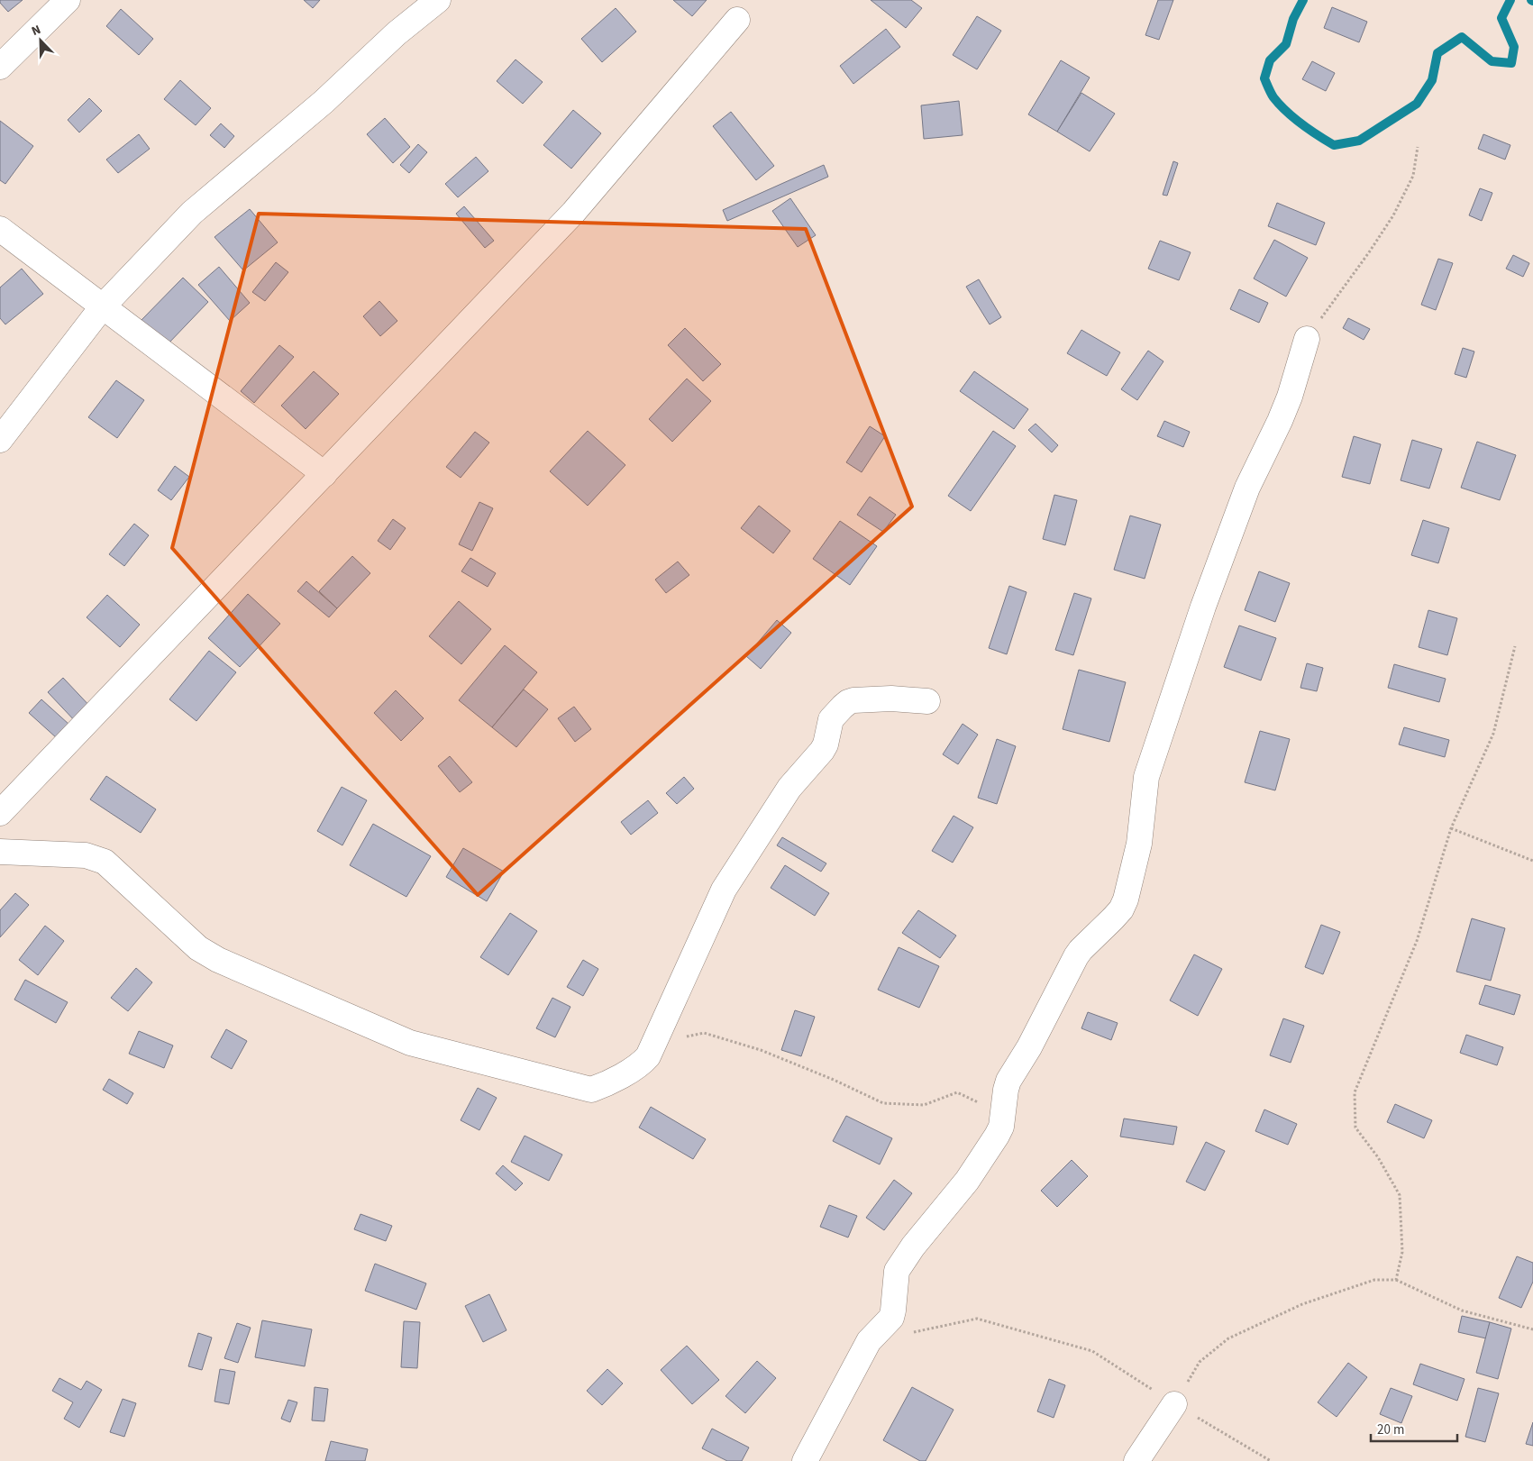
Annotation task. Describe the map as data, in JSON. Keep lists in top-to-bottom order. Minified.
{"scale_bar":"20 m","north":"top left"}
